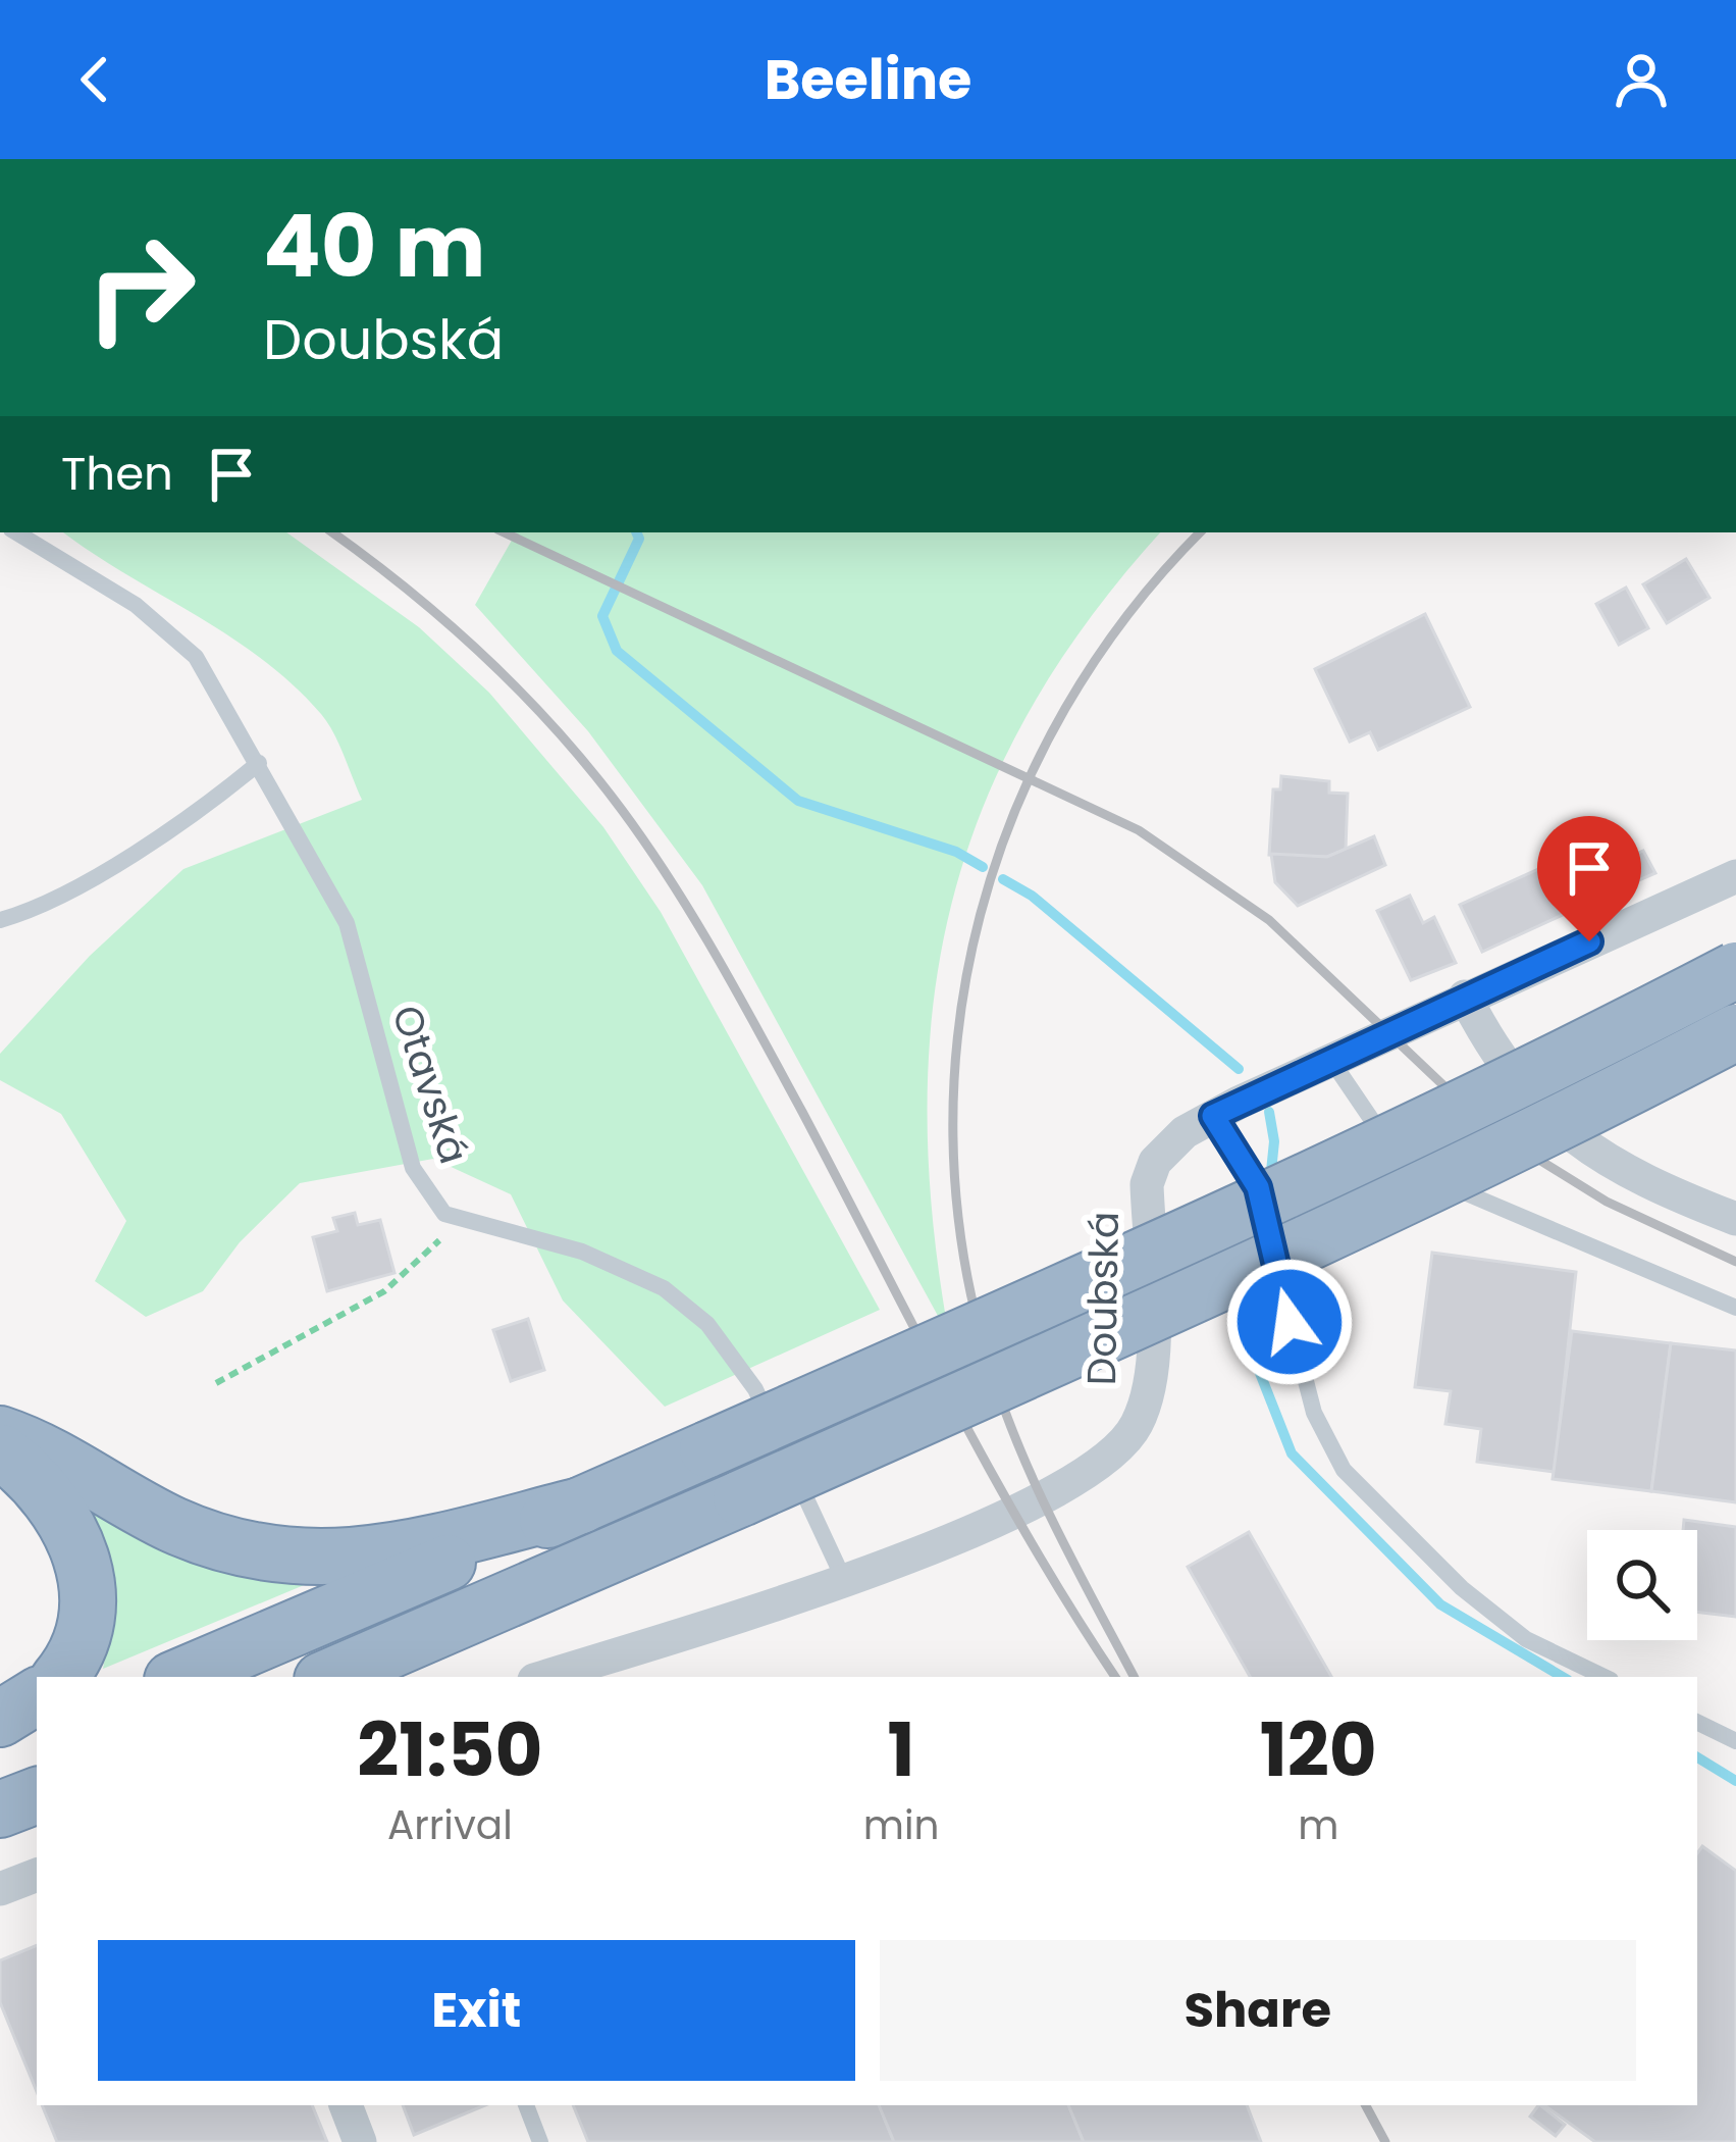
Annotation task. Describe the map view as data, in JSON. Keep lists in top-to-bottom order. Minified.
{"streets":{"street":["Doubská"],"lane":["Otavská"]},"crossings":[["Otavská","Doubská"]],"page":{"header":"Beeline","turn":["40 m","Doubská"],"then":"Then","eta":["21:50","Arrival","1","min","120","m"],"buttons":["Exit","Share"]}}
